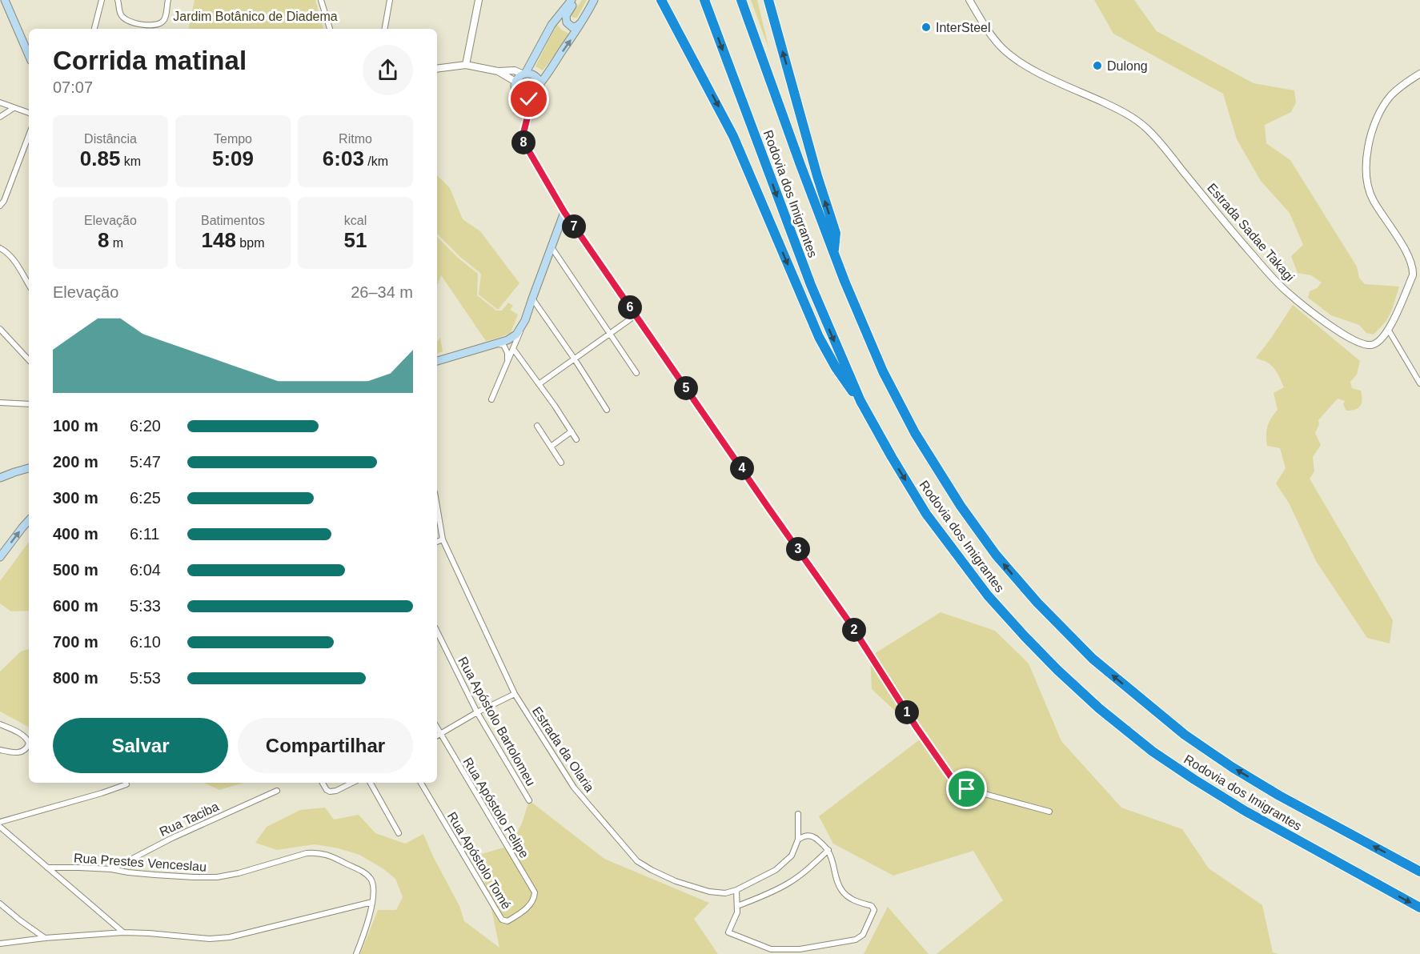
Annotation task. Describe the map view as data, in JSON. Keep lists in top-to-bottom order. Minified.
{"streets":{"highway":["Rodovia dos Imigrantes"],"street":["Estrada Sadae Takagi","Rua Apóstolo Bartolomeu","Estrada da Olaria","Rua Apóstolo Felipe","Rua Taciba","Rua Apóstolo Tomé","Rua Prestes Venceslau"]},"crossings":[["Rua Apóstolo Felipe","Rua Apóstolo Tomé"],["Rua Taciba","Rua Prestes Venceslau"]],"parks":["Jardim Botânico de Diadema"],"places":["InterSteel","Dulong"],"page":{"heading":["Corrida matinal","07:07"],"stats":[["Distância","0.85 km"],["Tempo","5:09"],["Ritmo","6:03 /km"],["Elevação","8 m"],["Batimentos","148 bpm"],["kcal","51"]],"pins":["8","7","6","5","4","3","2","1"],"chart":["Elevação","26–34 m"],"list":[{"name":"100 m","note":"6:20"},{"name":"200 m","note":"5:47"},{"name":"300 m","note":"6:25"},{"name":"400 m","note":"6:11"},{"name":"500 m","note":"6:04"},{"name":"600 m","note":"5:33"},{"name":"700 m","note":"6:10"},{"name":"800 m","note":"5:53"}],"buttons":["Salvar","Compartilhar"]}}
